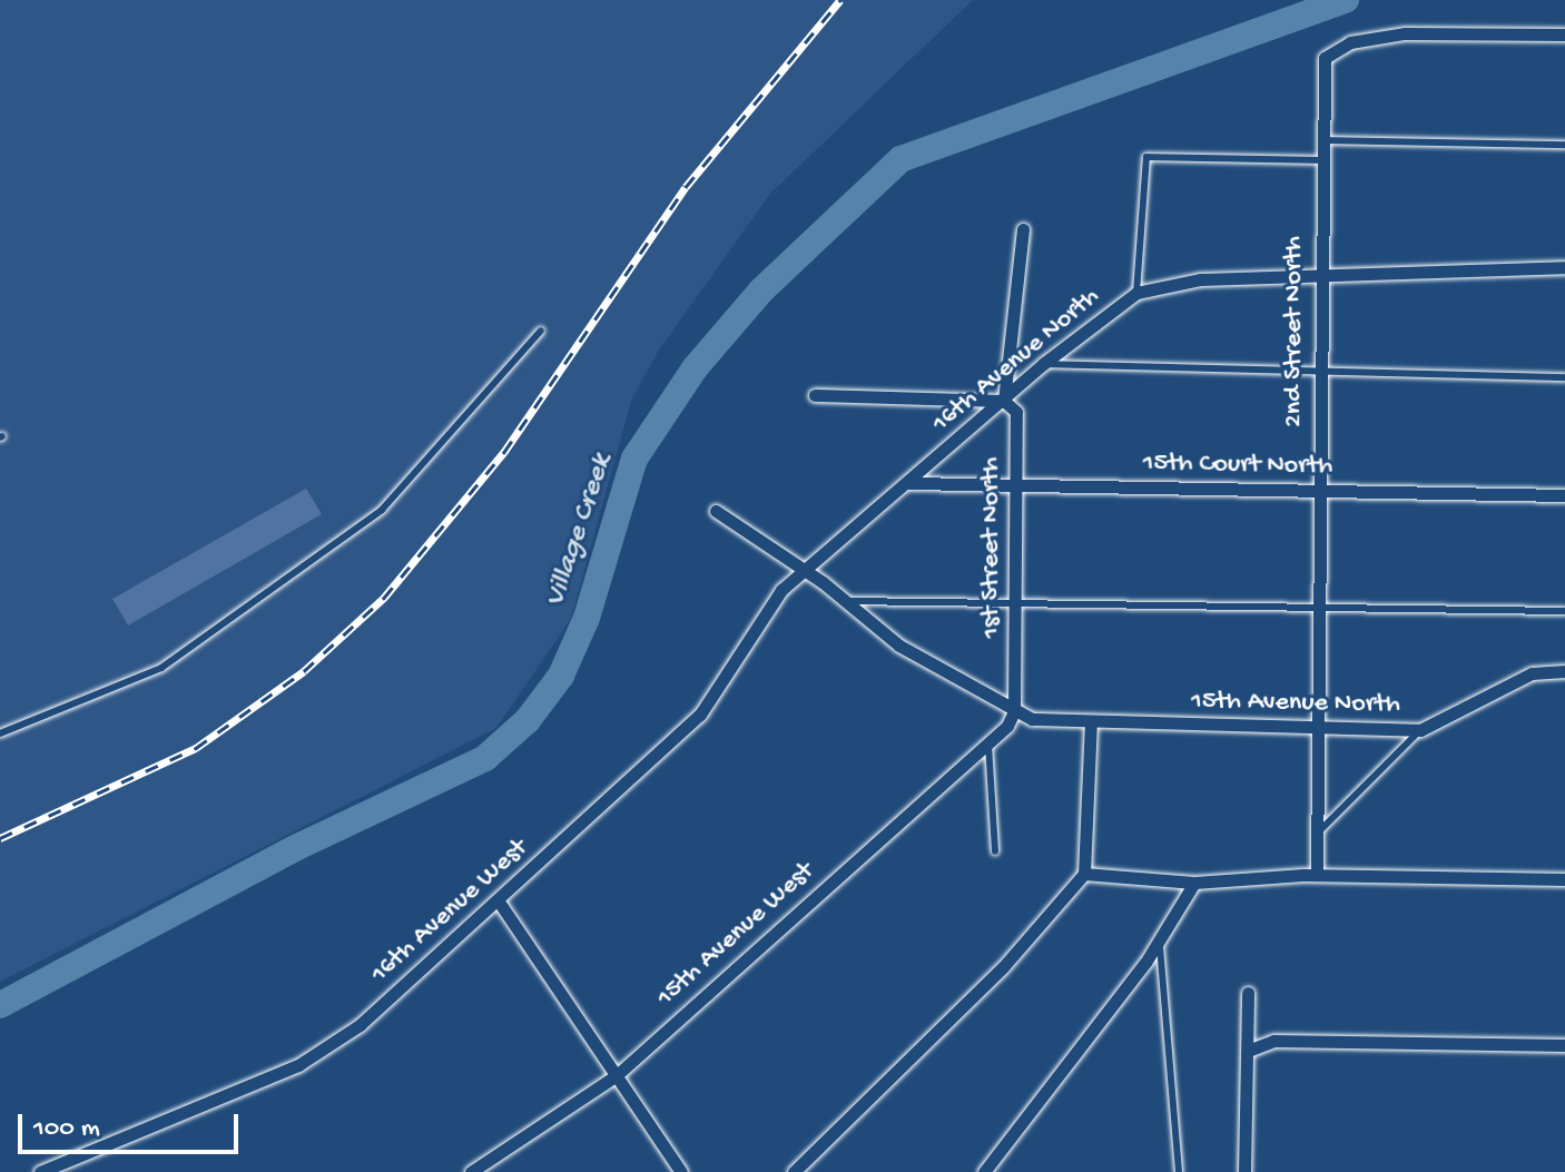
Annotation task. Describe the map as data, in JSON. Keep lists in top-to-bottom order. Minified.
{"streets":{"street":["2nd Street North","16th Avenue North","15th Court North","1st Street North","15th Avenue North","16th Avenue West","15th Avenue West"]},"crossings":[["2nd Street North","16th Avenue North"],["2nd Street North","15th Court North"],["2nd Street North","15th Avenue North"],["16th Avenue North","15th Court North"],["16th Avenue North","1st Street North"],["16th Avenue North","15th Avenue North"],["16th Avenue North","16th Avenue West"],["15th Court North","1st Street North"],["1st Street North","15th Avenue North"],["1st Street North","15th Avenue West"],["15th Avenue North","16th Avenue West"],["15th Avenue North","15th Avenue West"]],"water":["Village Creek"],"scale_bar":"100 m"}
